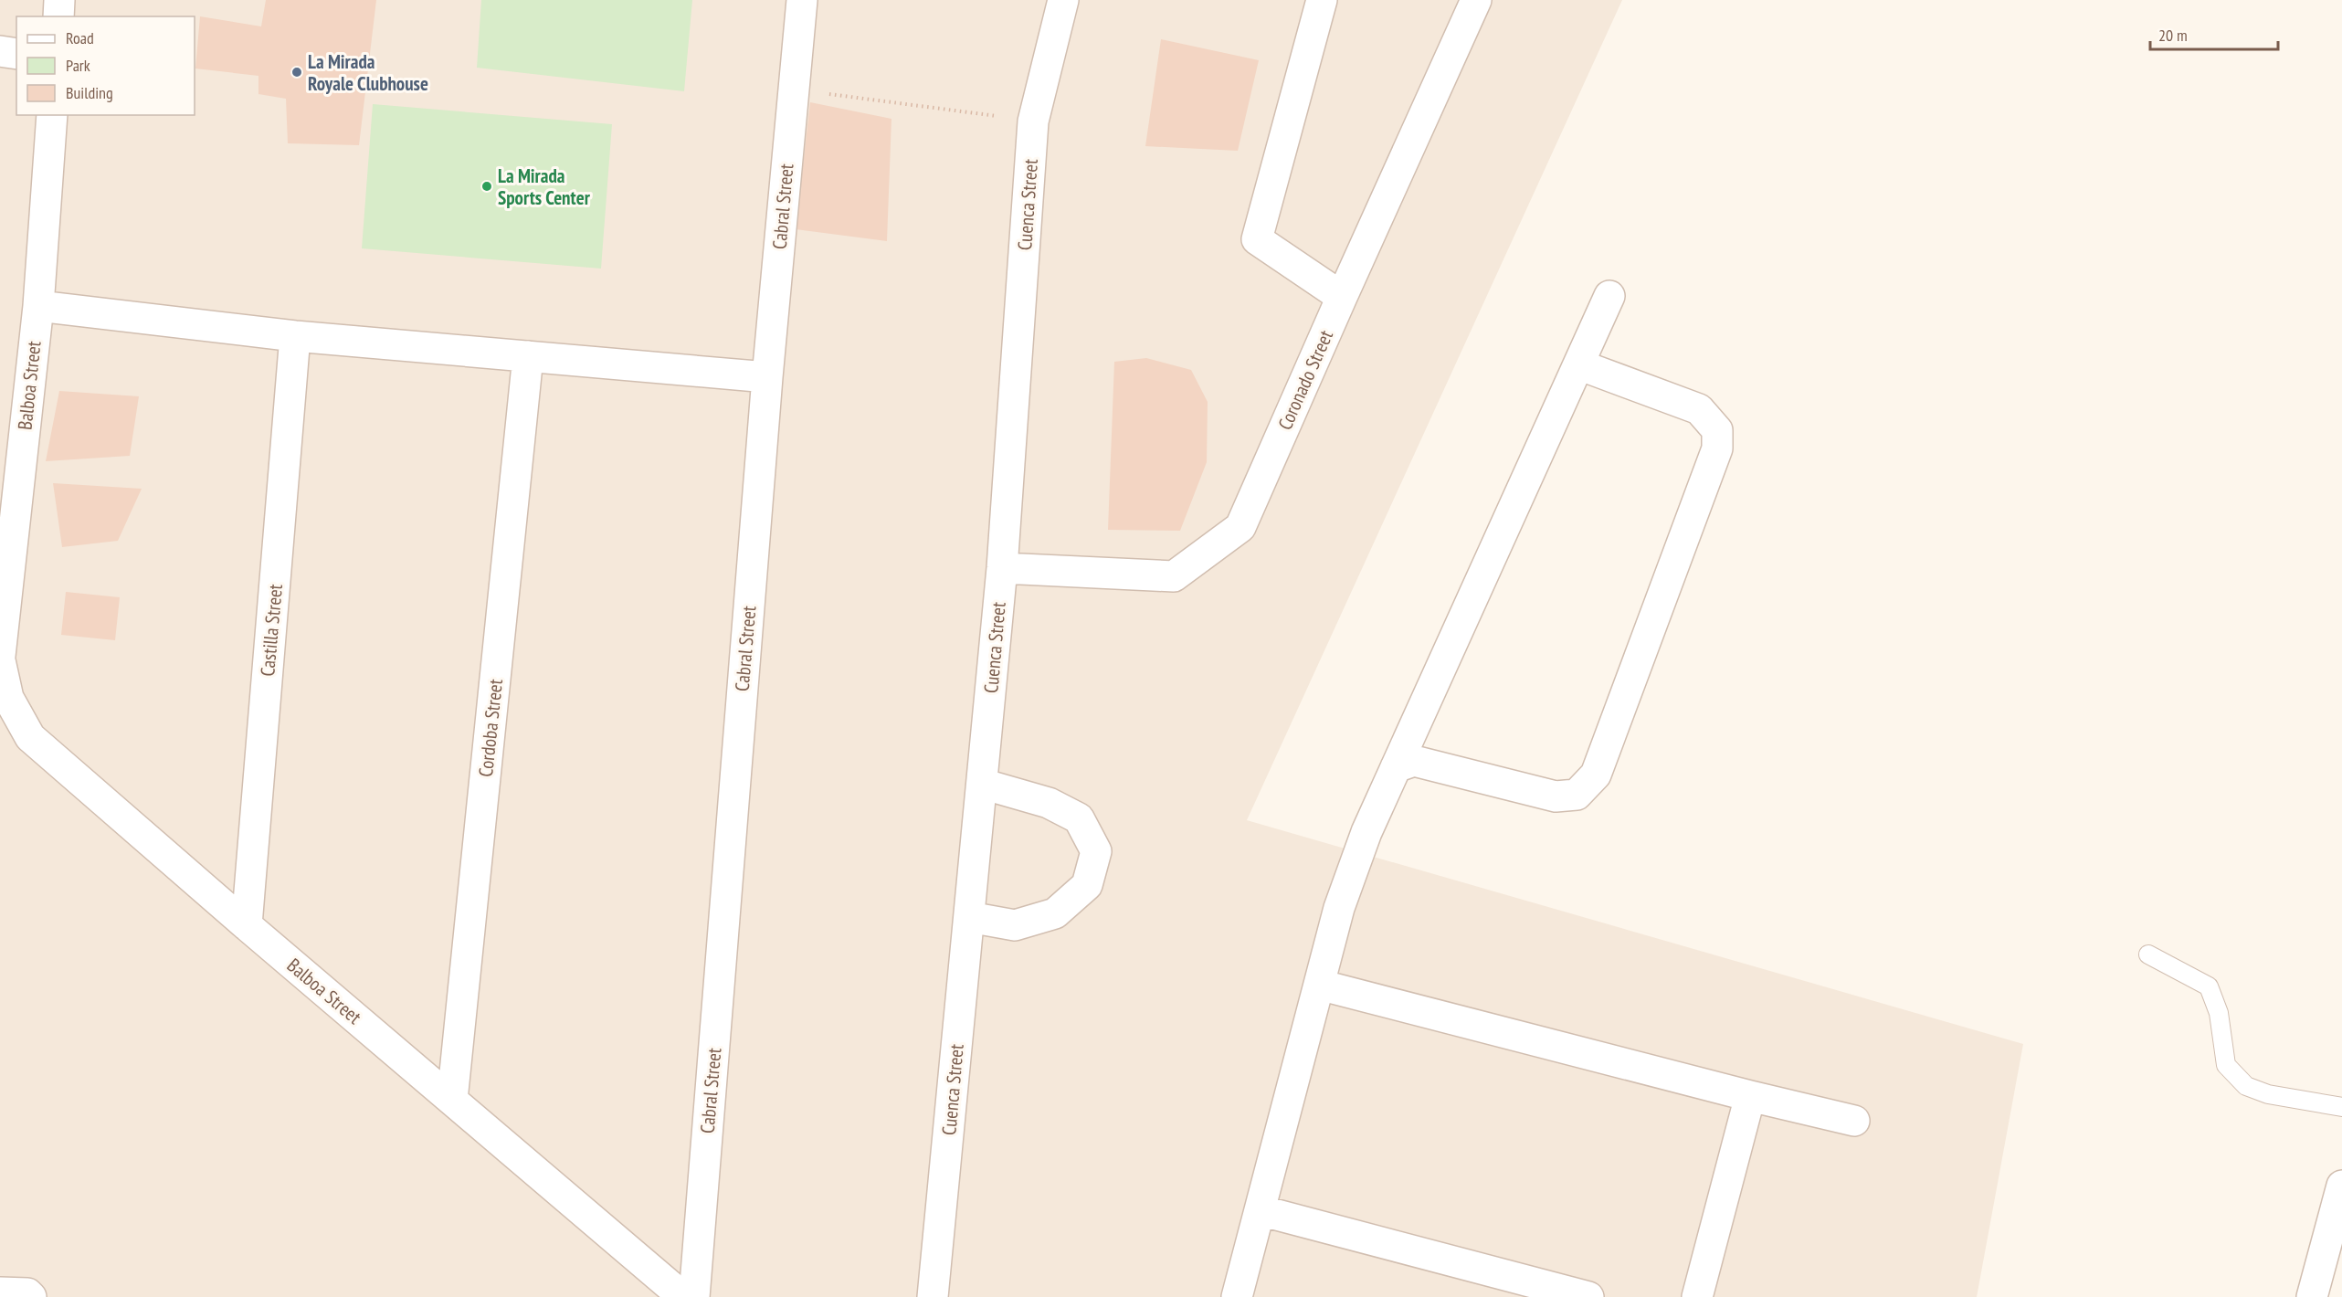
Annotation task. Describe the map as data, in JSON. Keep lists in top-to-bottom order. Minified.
{"streets":{"street":["Cuenca Street","Cabral Street","Coronado Street","Balboa Street","Castilla Street","Cordoba Street"]},"crossings":[["Cuenca Street","Coronado Street"],["Balboa Street","Castilla Street"],["Balboa Street","Cordoba Street"]],"places":["La Mirada Royale Clubhouse","La Mirada Sports Center"],"legend":["Road","Park","Building"],"scale_bar":"20 m"}
